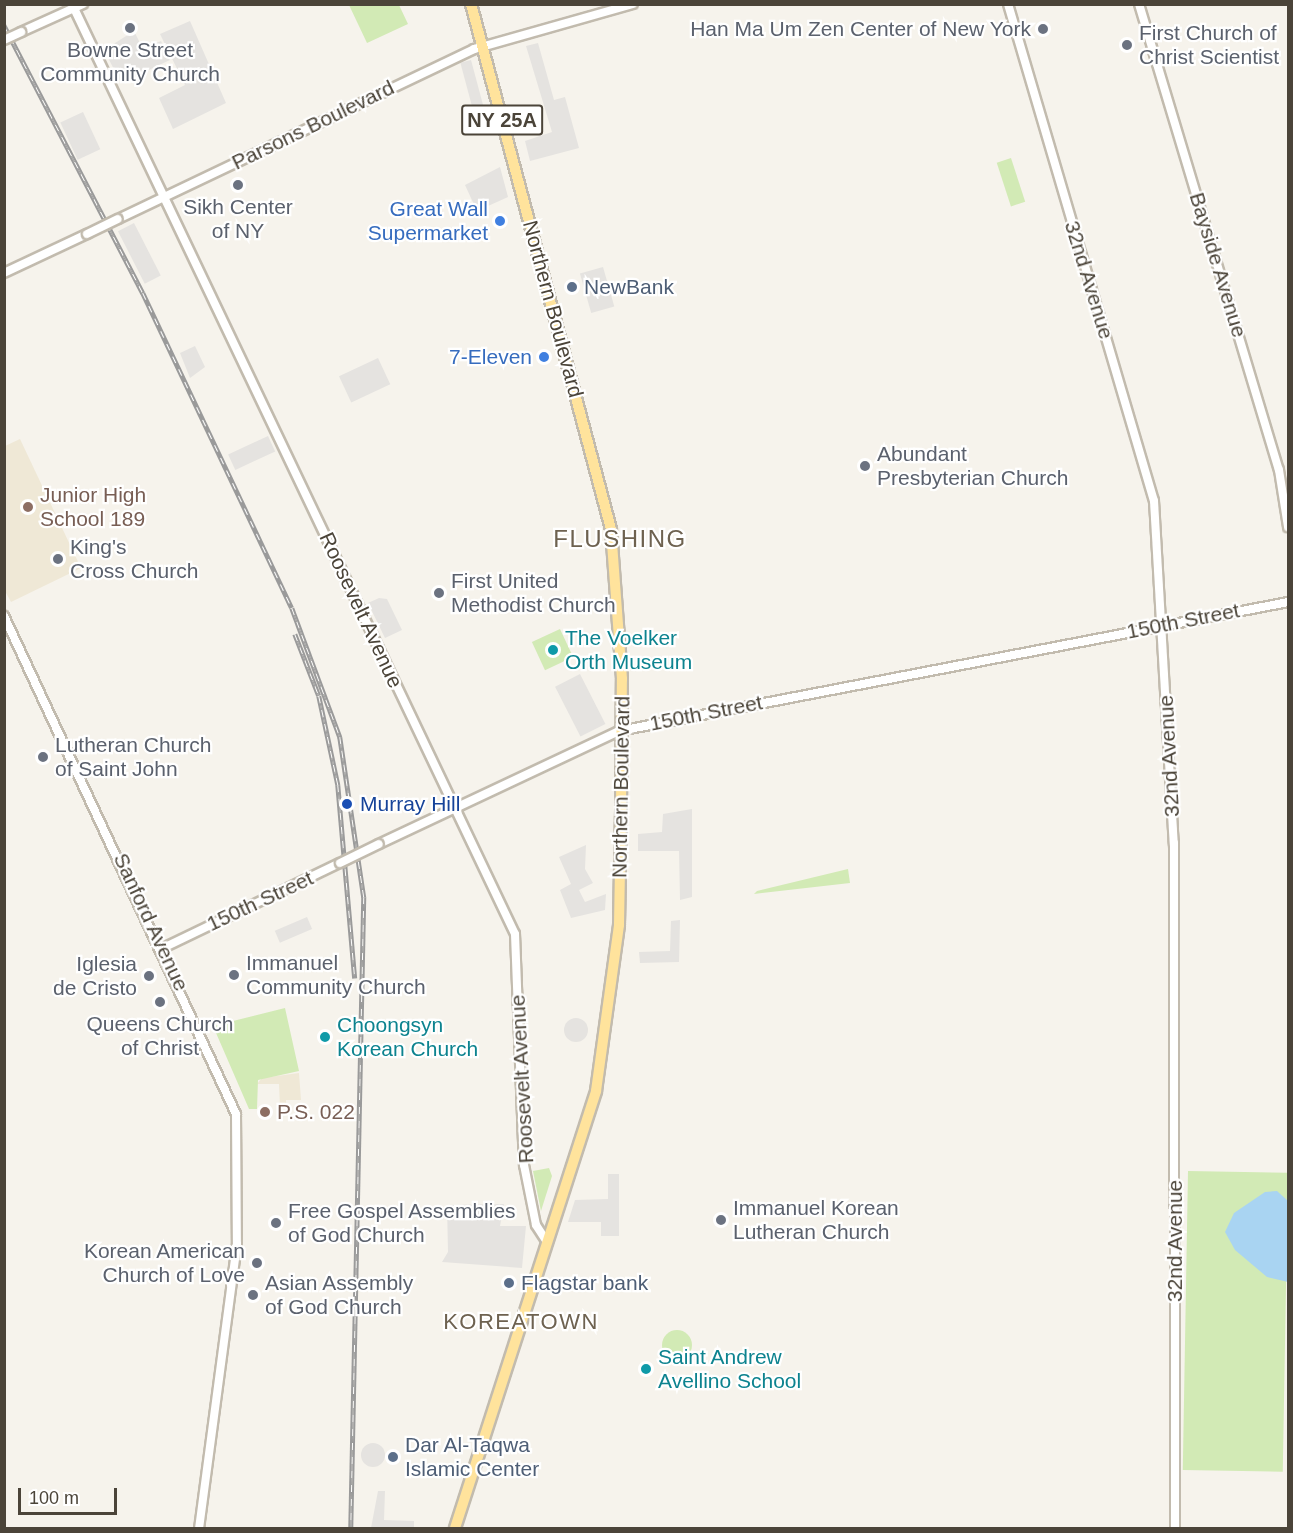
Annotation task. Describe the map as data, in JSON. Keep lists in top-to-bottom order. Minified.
{"streets":{"main road":["NY 25A","Northern Boulevard"],"street":["Parsons Boulevard","Bayside Avenue","32nd Avenue","Roosevelt Avenue","150th Street","Sanford Avenue"]},"crossings":[["Parsons Boulevard","Northern Boulevard"],["Parsons Boulevard","Roosevelt Avenue"],["32nd Avenue","150th Street"],["Northern Boulevard","Roosevelt Avenue"],["Northern Boulevard","150th Street"],["Roosevelt Avenue","150th Street"],["150th Street","Sanford Avenue"]],"districts":["FLUSHING","KOREATOWN"],"places":["Bowne Street Community Church","Han Ma Um Zen Center of New York","First Church of Christ Scientist","Sikh Center of NY","Great Wall Supermarket","NewBank","7-Eleven","Abundant Presbyterian Church","Junior High School 189","King's Cross Church","First United Methodist Church","The Voelker Orth Museum","Lutheran Church of Saint John","Murray Hill","Immanuel Community Church","Iglesia de Cristo","Queens Church of Christ","Choongsyn Korean Church","P.S. 022","Immanuel Korean Lutheran Church","Free Gospel Assemblies of God Church","Korean American Church of Love","Flagstar bank","Asian Assembly of God Church","Saint Andrew Avellino School","Dar Al-Taqwa Islamic Center"],"scale_bar":"100 m"}
